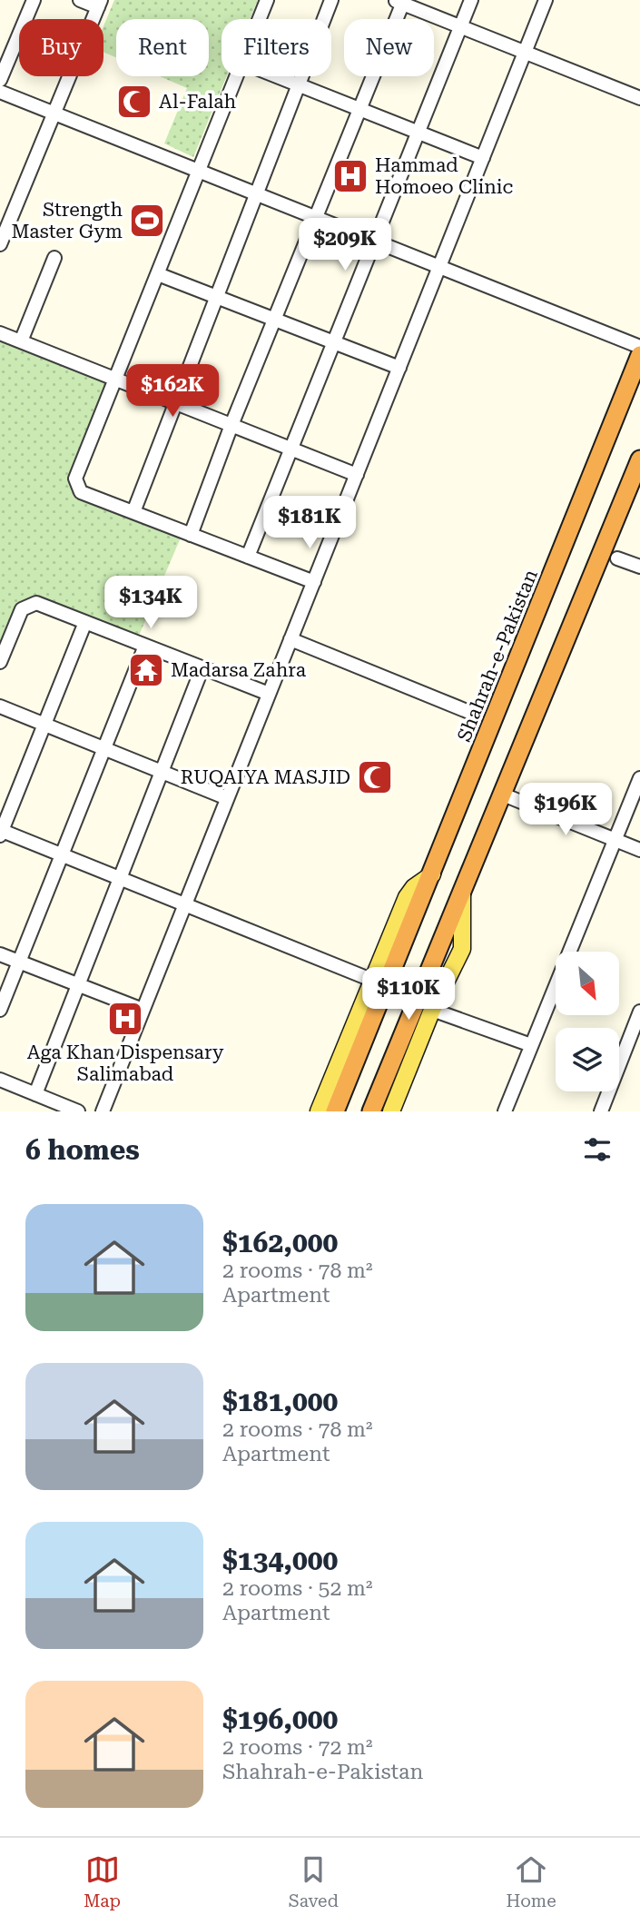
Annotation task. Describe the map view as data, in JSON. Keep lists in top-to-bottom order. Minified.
{"streets":{"highway":["Shahrah-e-Pakistan"]},"places":{"mosque":["Al-Falah","RUQAIYA MASJID"],"hospital":["Hammad Homoeo Clinic","Aga Khan Dispensary Salimabad"],"sports":["Strength Master Gym"],"temple":["Madarsa Zahra"]},"north":"bottom right","page":{"chip":["Buy","Rent","Filters","New"],"price":["$209K","$162K","$181K","$134K","$196K","$110K"],"heading":"6 homes","list":[{"name":"$162,000","note":"2 rooms · 78 m² · Apartment"},{"name":"$181,000","note":"2 rooms · 78 m² · Apartment"},{"name":"$134,000","note":"2 rooms · 52 m² · Apartment"},{"name":"$196,000","note":"2 rooms · 72 m² · Shahrah-e-Pakistan"}],"tabs":["Map","Saved","Home"]}}
